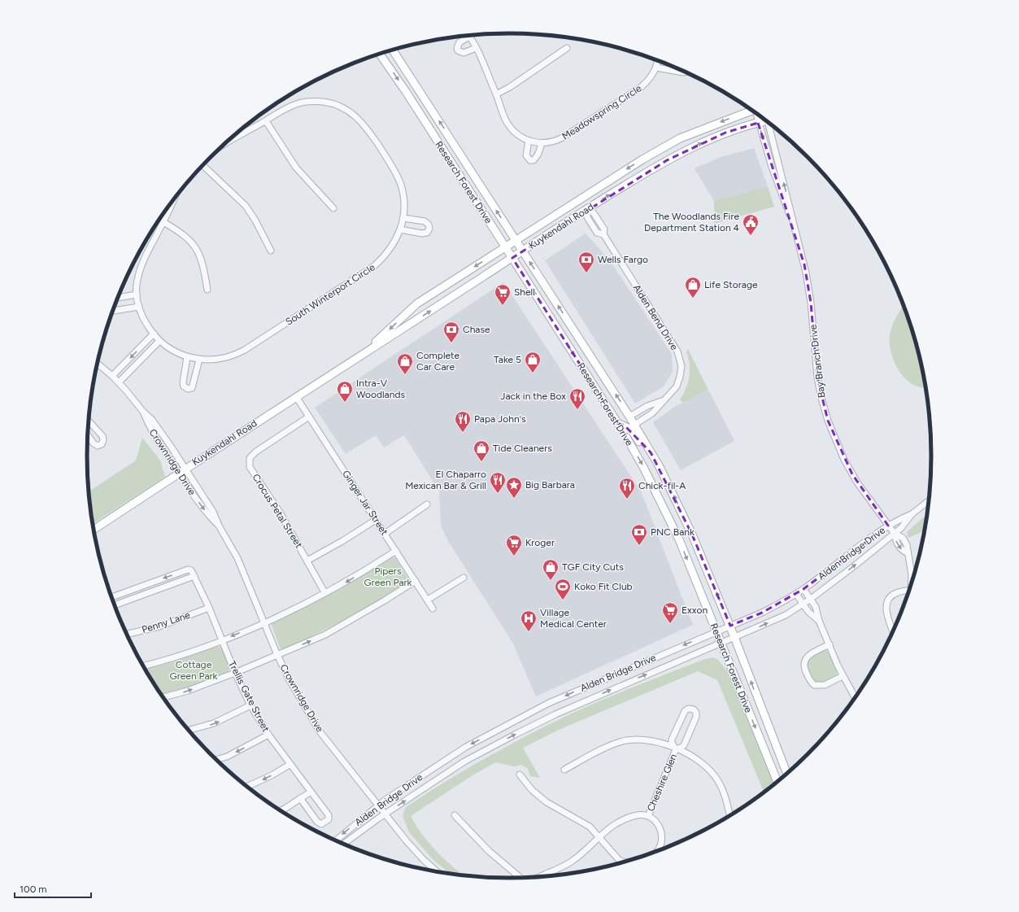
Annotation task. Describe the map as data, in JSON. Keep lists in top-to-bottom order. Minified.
{"streets":{"main road":["Research Forest Drive","Kuykendahl Road"],"street":["Meadowspring Circle","South Winterport Circle","Alden Bend Drive","Bay Branch Drive","Crownridge Drive","Ginger Jar Street","Crocus Petal Street","Alden Bridge Drive","Penny Lane","Trellis Gate Street","Cheshire Glen"]},"crossings":[["Research Forest Drive","Kuykendahl Road"],["Research Forest Drive","Alden Bend Drive"],["Research Forest Drive","Alden Bridge Drive"],["Kuykendahl Road","Alden Bend Drive"],["Kuykendahl Road","Bay Branch Drive"],["Kuykendahl Road","Crownridge Drive"],["Kuykendahl Road","Ginger Jar Street"],["Bay Branch Drive","Alden Bridge Drive"],["Crownridge Drive","Alden Bridge Drive"],["Ginger Jar Street","Crocus Petal Street"],["Penny Lane","Trellis Gate Street"]],"parks":["Pipers Green Park","Cottage Green Park"],"places":{"public building":["The Woodlands Fire Department Station 4"],"bank":["Wells Fargo","Chase","PNC Bank"],"shop":["Life Storage","Take 5","Complete Car Care","Intra-V Woodlands","Tide Cleaners","TGF City Cuts"],"supermarket":["Shell","Kroger","Exxon"],"restaurant":["Jack in the Box","Papa John's","El Chaparro Mexican Bar & Grill","Chick-fil-A"],"place":["Big Barbara"],"sports":["Koko Fit Club"],"hospital":["Village Medical Center"]},"scale_bar":"100 m"}
